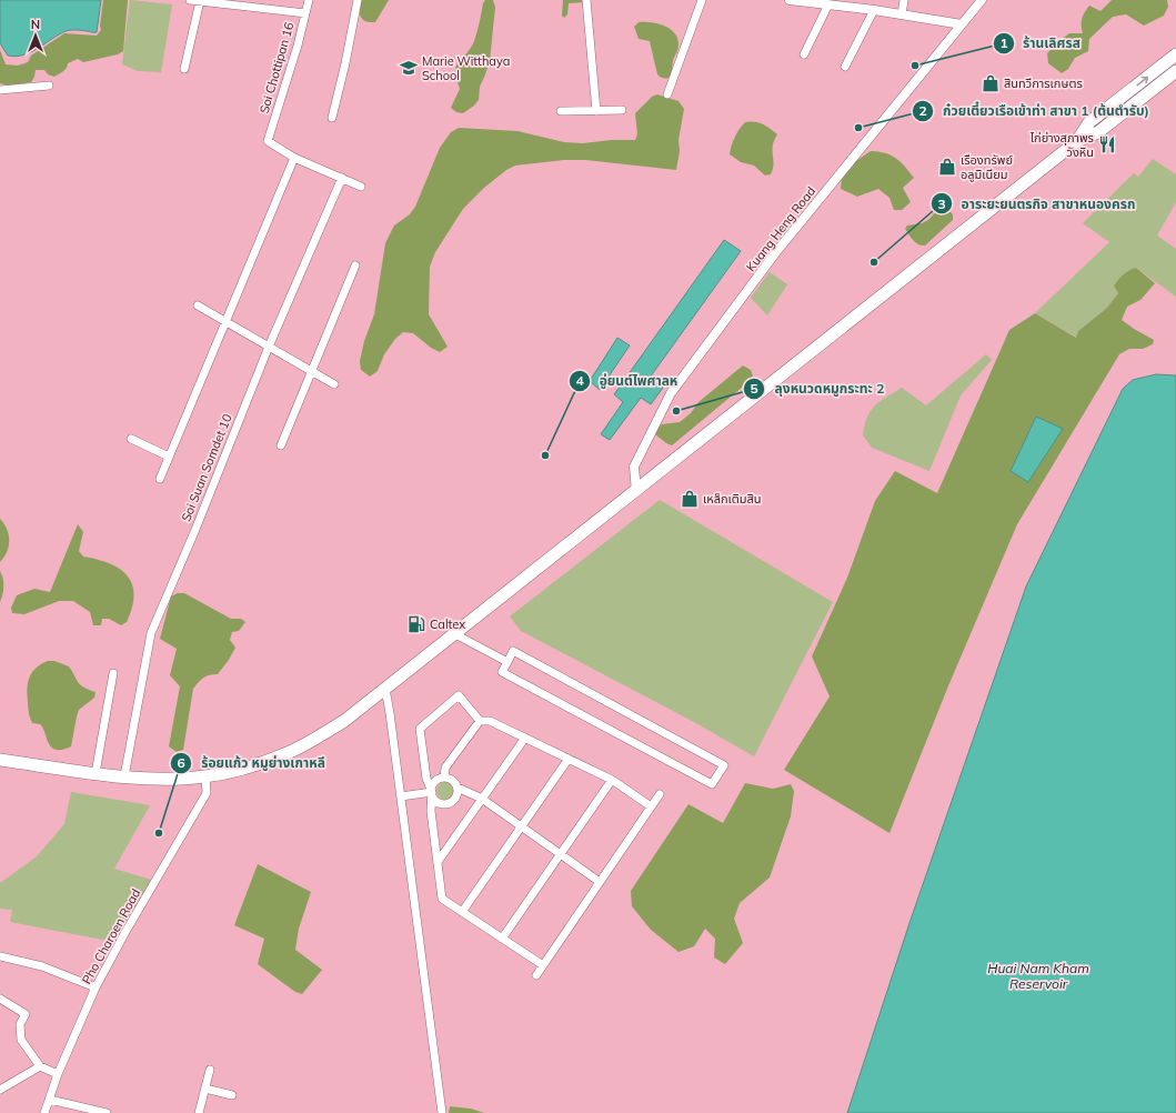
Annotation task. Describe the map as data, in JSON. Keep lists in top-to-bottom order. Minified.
{"streets":{"street":["Soi Chottipan 16","Kuang Heng Road","Soi Suan Somdet 10","Pho Charoen Road"]},"water":["Huai Nam Kham Reservoir"],"places":{"other":["ร้านเลิศรส","ก๋วยเตี๋ยวเรือเข้าท่า สาขา 1 (ต้นตำรับ)","อาระยะยนตรกิจ สาขาหนองครก","ลุงหนวดหมูกระทะ 2","อู่ยนต์ไพศาลห","ร้อยแก้ว หมูย่างเกาหลี"],"school or university":["Marie Witthaya School"],"shop":["สินทวีการเกษตร","เรืองทรัพย์ อลูมิเนียม","เหล็กเติมสิน"],"restaurant":["ไก่ย่างสุภาพร วังหิน"],"fuel station":["Caltex"]},"north":"top"}
